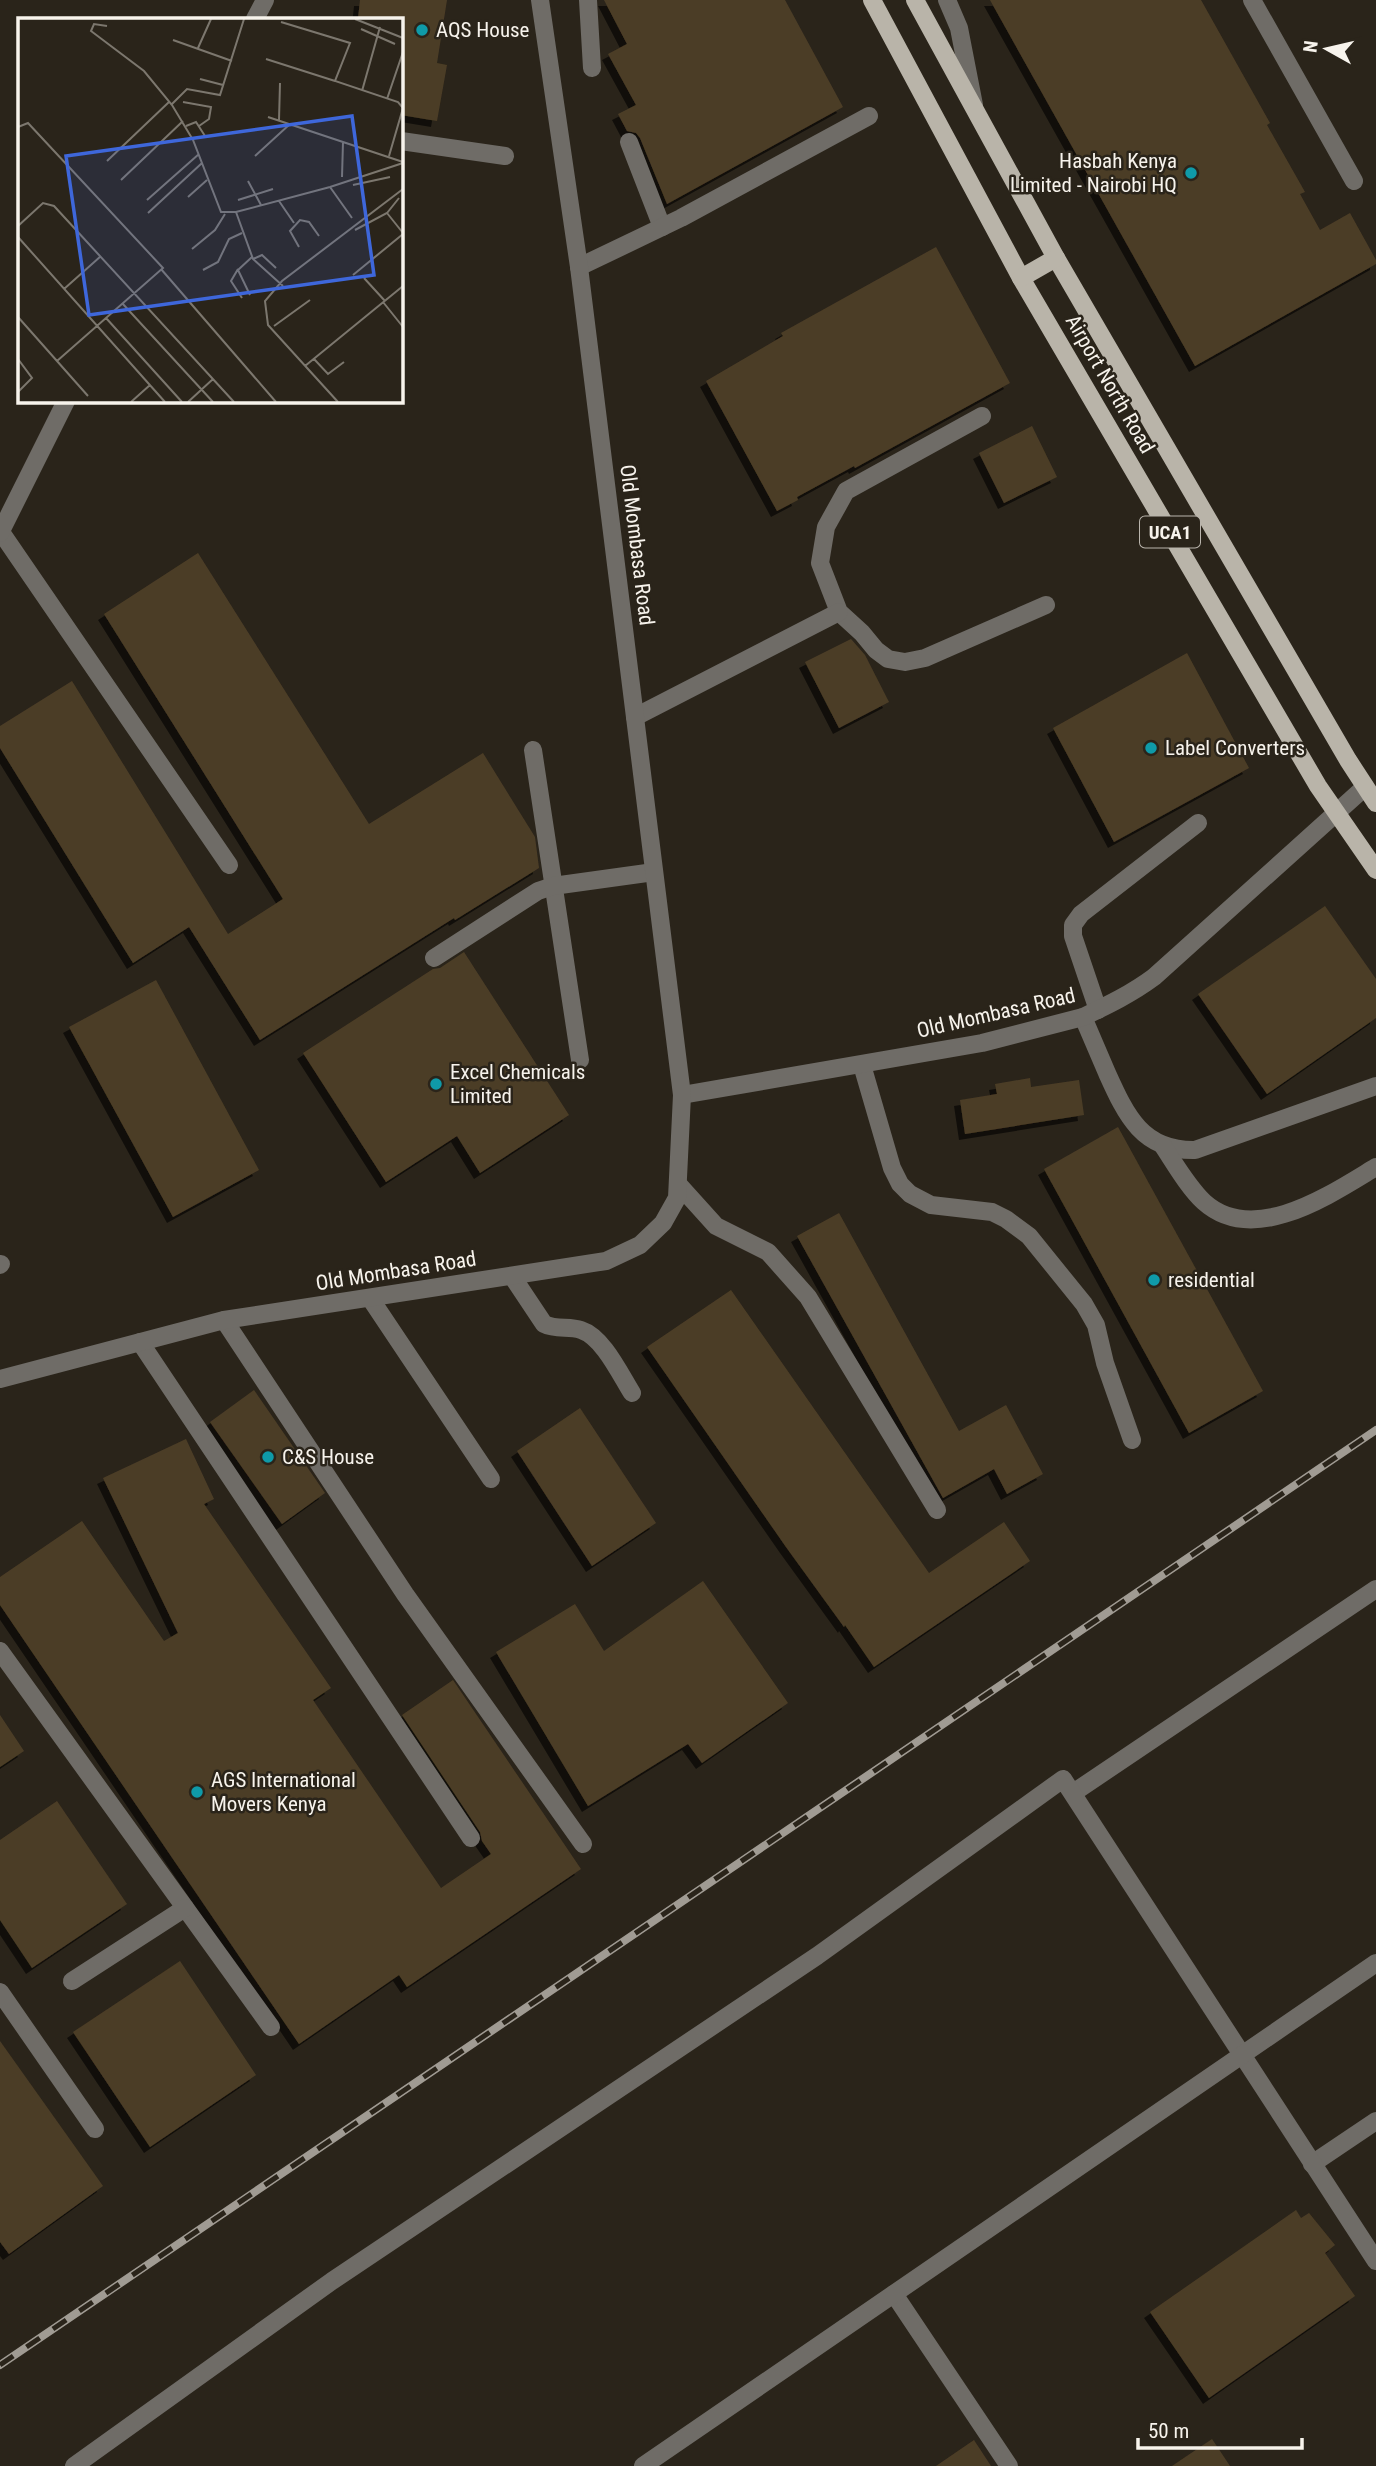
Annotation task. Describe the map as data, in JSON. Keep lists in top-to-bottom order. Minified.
{"streets":{"main road":["Airport North Road","UCA1"],"lane":["Old Mombasa Road"]},"crossings":[["Airport North Road","Old Mombasa Road"]],"places":["AQS House","Hasbah Kenya Limited - Nairobi HQ","Label Converters","Excel Chemicals Limited","residential","C&S House","AGS International Movers Kenya"],"scale_bar":"50 m","north":"left"}
